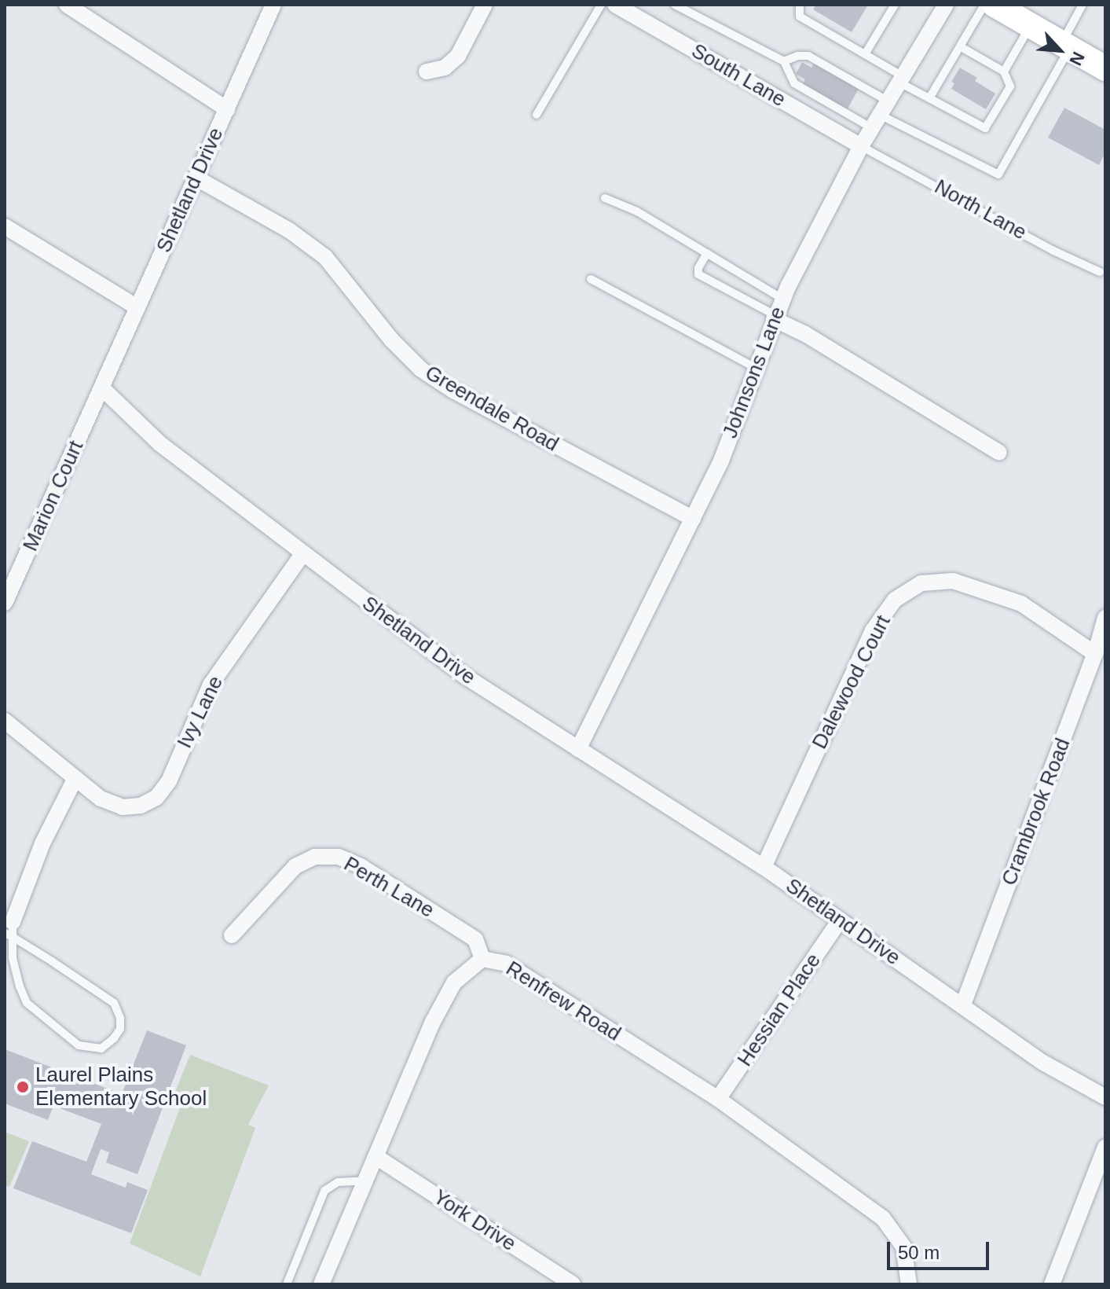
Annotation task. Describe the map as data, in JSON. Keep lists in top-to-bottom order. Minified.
{"streets":{"street":["South Lane","Shetland Drive","Johnsons Lane","Greendale Road","Marion Court","Dalewood Court","Ivy Lane","Crambrook Road","Perth Lane","Renfrew Road","Hessian Place","York Drive"],"lane":["North Lane"]},"crossings":[["South Lane","North Lane"],["South Lane","Johnsons Lane"],["Shetland Drive","Johnsons Lane"],["Shetland Drive","Greendale Road"],["Shetland Drive","Marion Court"],["Shetland Drive","Dalewood Court"],["Shetland Drive","Ivy Lane"],["Shetland Drive","Crambrook Road"],["Shetland Drive","Hessian Place"],["North Lane","Johnsons Lane"],["Johnsons Lane","Greendale Road"],["Dalewood Court","Crambrook Road"],["Perth Lane","Renfrew Road"],["Renfrew Road","Hessian Place"],["Renfrew Road","York Drive"]],"places":["Laurel Plains Elementary School"],"scale_bar":"50 m","north":"bottom right"}
